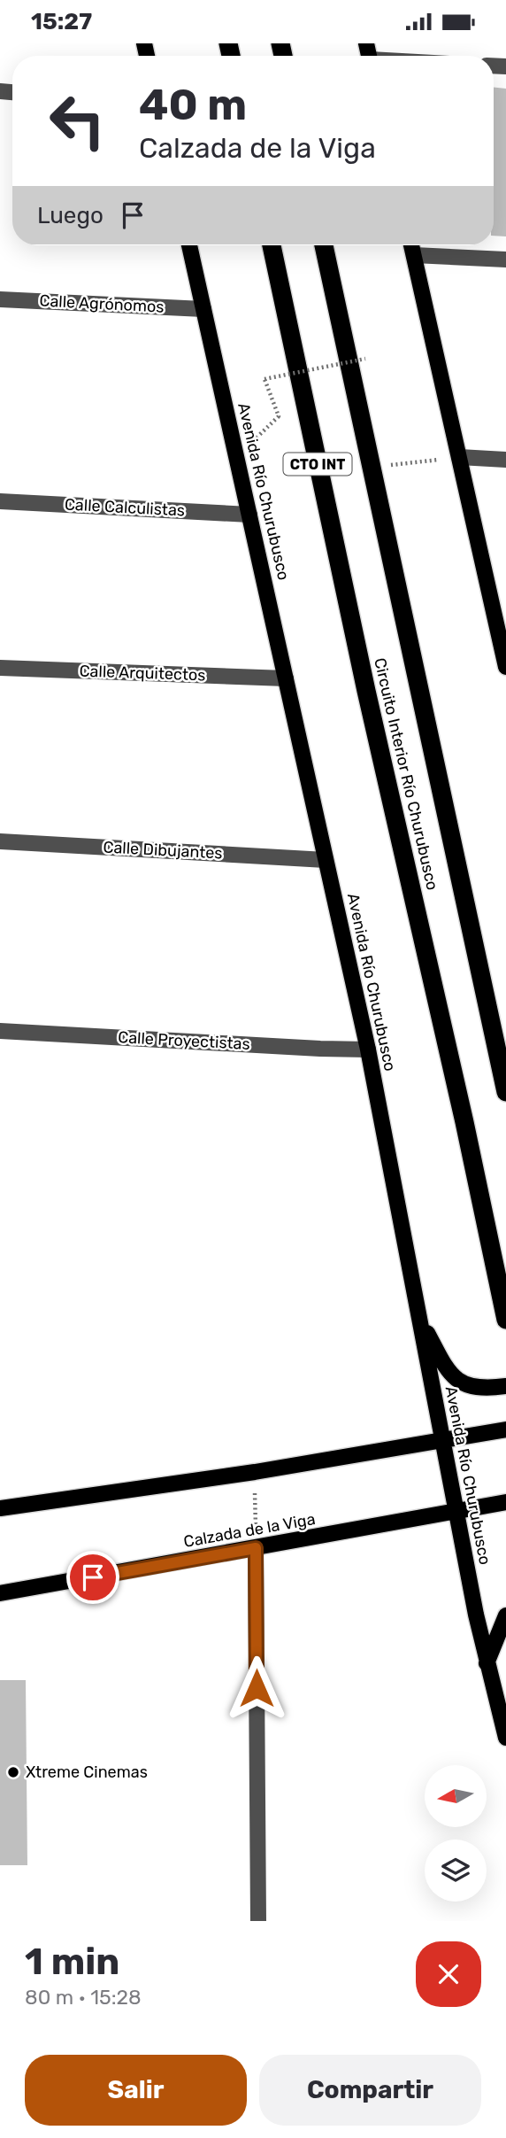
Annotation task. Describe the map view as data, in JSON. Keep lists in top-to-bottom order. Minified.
{"streets":{"highway":["CTO INT","Circuito Interior Río Churubusco"],"main road":["Avenida Río Churubusco","Calzada de la Viga"],"street":["Calle Agrónomos","Calle Calculistas","Calle Arquitectos","Calle Dibujantes","Calle Proyectistas"]},"crossings":[["Calle Agrónomos","Avenida Río Churubusco"],["Avenida Río Churubusco","Calle Calculistas"],["Avenida Río Churubusco","Calle Arquitectos"],["Avenida Río Churubusco","Calle Dibujantes"],["Avenida Río Churubusco","Calle Proyectistas"],["Avenida Río Churubusco","Calzada de la Viga"]],"places":["Xtreme Cinemas"],"north":"left","page":{"status":"15:27","turn":["40 m","Calzada de la Viga"],"then":"Luego","heading":["1 min","80 m · 15:28"],"buttons":["Salir","Compartir"]}}
